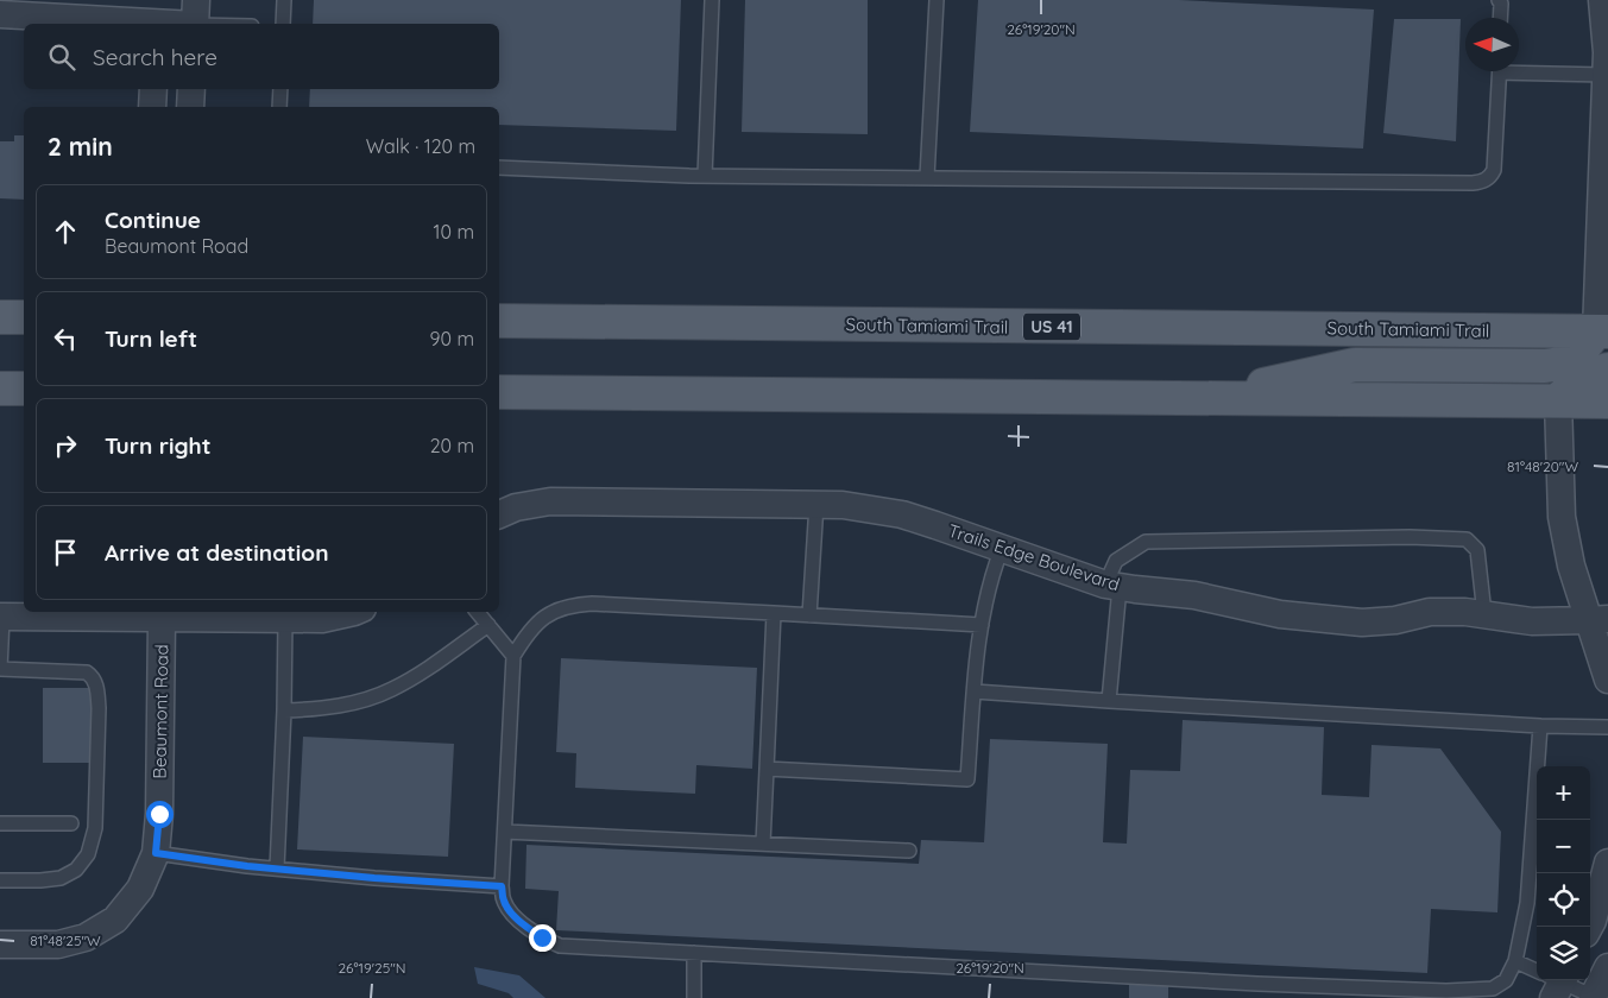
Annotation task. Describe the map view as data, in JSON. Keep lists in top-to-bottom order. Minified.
{"streets":{"main road":["South Tamiami Trail","US 41"],"street":["Trails Edge Boulevard","Beaumont Road"]},"north":"left","page":{"search":"Search here","heading":["2 min","Walk · 120 m"],"list":[["Continue","Beaumont Road","10 m"],["Turn left","90 m"],["Turn right","20 m"],"Arrive at destination"],"map_buttons":["+","−"]},"coordinates":["26°19'20\"N","81°48'20\"W","81°48'25\"W","26°19'25\"N"]}
